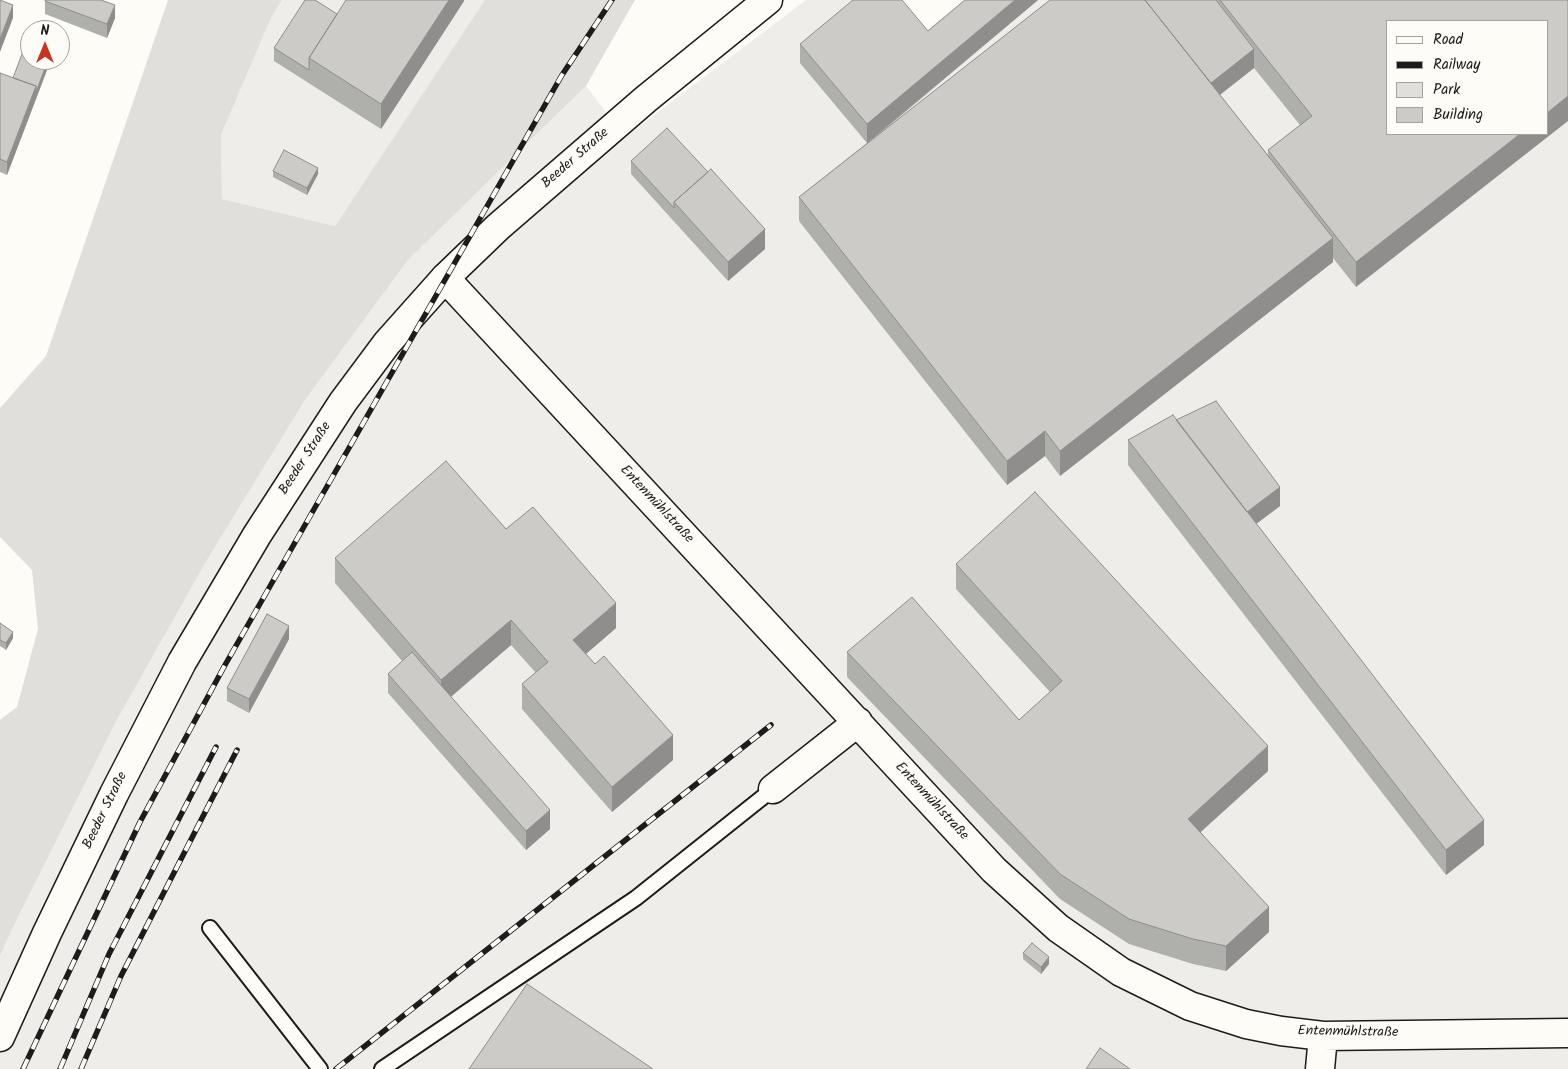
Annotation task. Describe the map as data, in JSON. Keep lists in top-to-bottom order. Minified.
{"streets":{"street":["Beeder Straße","Entenmühlstraße"]},"crossings":[["Beeder Straße","Entenmühlstraße"]],"legend":["Road","Railway","Park","Building"],"north":"top"}
